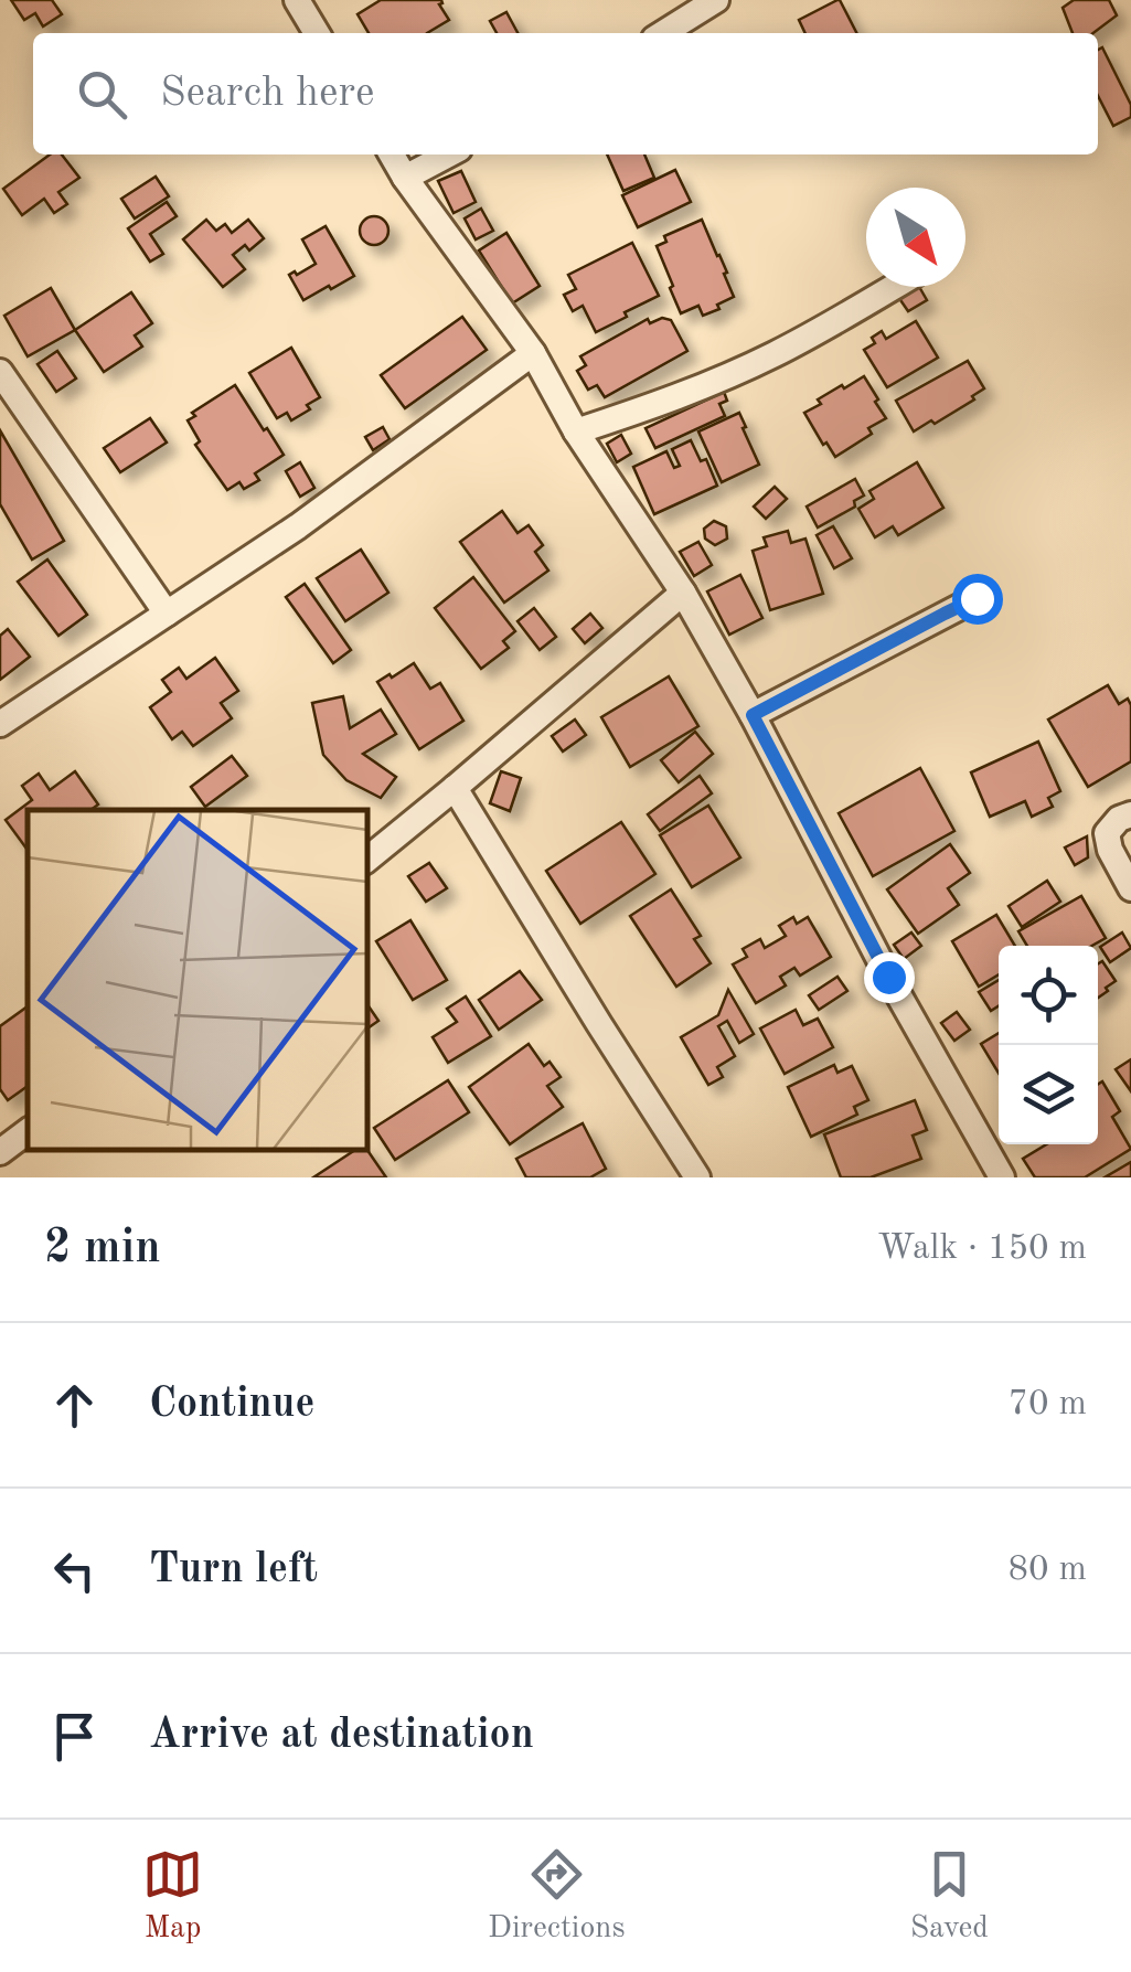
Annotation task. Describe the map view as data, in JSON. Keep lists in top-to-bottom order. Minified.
{"north":"bottom right","page":{"search":"Search here","heading":["2 min","Walk · 150 m"],"list":[["Continue","70 m"],["Turn left","80 m"],"Arrive at destination"],"nav":["Map","Directions","Saved"]}}
